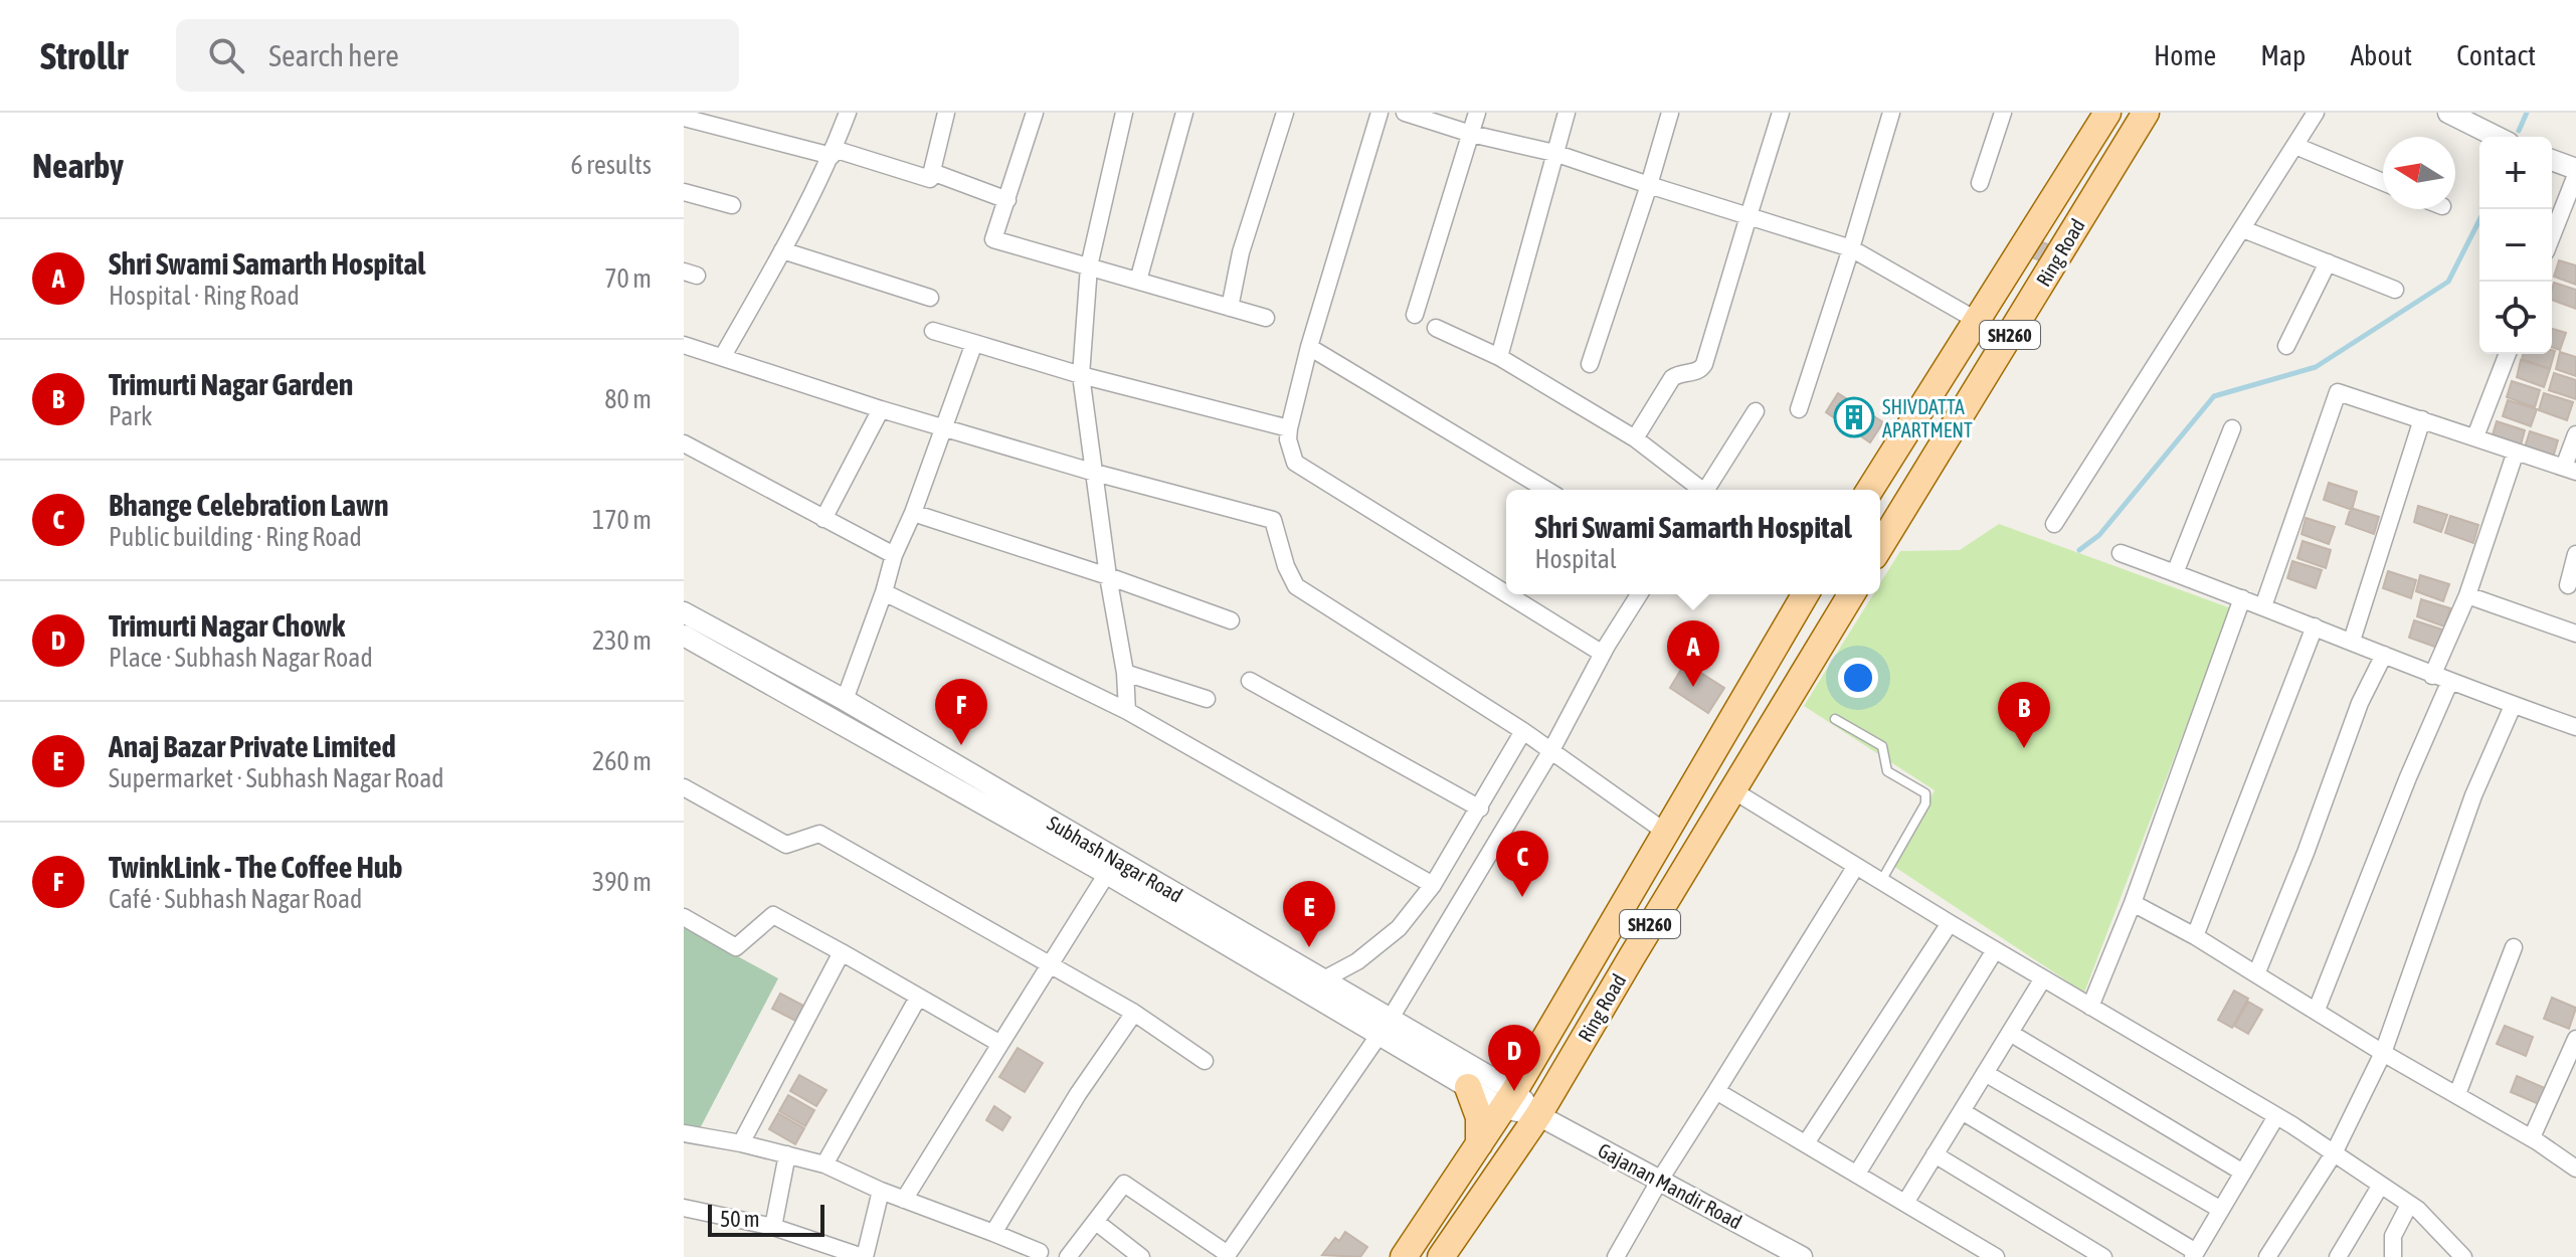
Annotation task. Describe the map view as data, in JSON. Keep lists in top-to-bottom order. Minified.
{"streets":{"main road":["Ring Road","SH260"],"street":["Subhash Nagar Road","Gajanan Mandir Road"]},"crossings":[["Ring Road","Gajanan Mandir Road"],["SH260","Subhash Nagar Road"],["SH260","Gajanan Mandir Road"],["Subhash Nagar Road","Gajanan Mandir Road"]],"places":{"building":["SHIVDATTA APARTMENT"]},"scale_bar":"50 m","north":"left","page":{"header":"Strollr","search":"Search here","nav":["Home","Map","About","Contact"],"heading":["Nearby","6 results"],"map_buttons":["+","−"],"list":[{"mark":"A","name":"Shri Swami Samarth Hospital","note":"Hospital · Ring Road","value":"70 m"},{"mark":"B","name":"Trimurti Nagar Garden","note":"Park","value":"80 m"},{"mark":"C","name":"Bhange Celebration Lawn","note":"Public building · Ring Road","value":"170 m"},{"mark":"D","name":"Trimurti Nagar Chowk","note":"Place · Subhash Nagar Road","value":"230 m"},{"mark":"E","name":"Anaj Bazar Private Limited","note":"Supermarket · Subhash Nagar Road","value":"260 m"},{"mark":"F","name":"TwinkLink - The Coffee Hub","note":"Café · Subhash Nagar Road","value":"390 m"}],"popup":["Shri Swami Samarth Hospital","Hospital"],"pins":["A","F","B","C","E","D"],"scale":"50 m"}}
